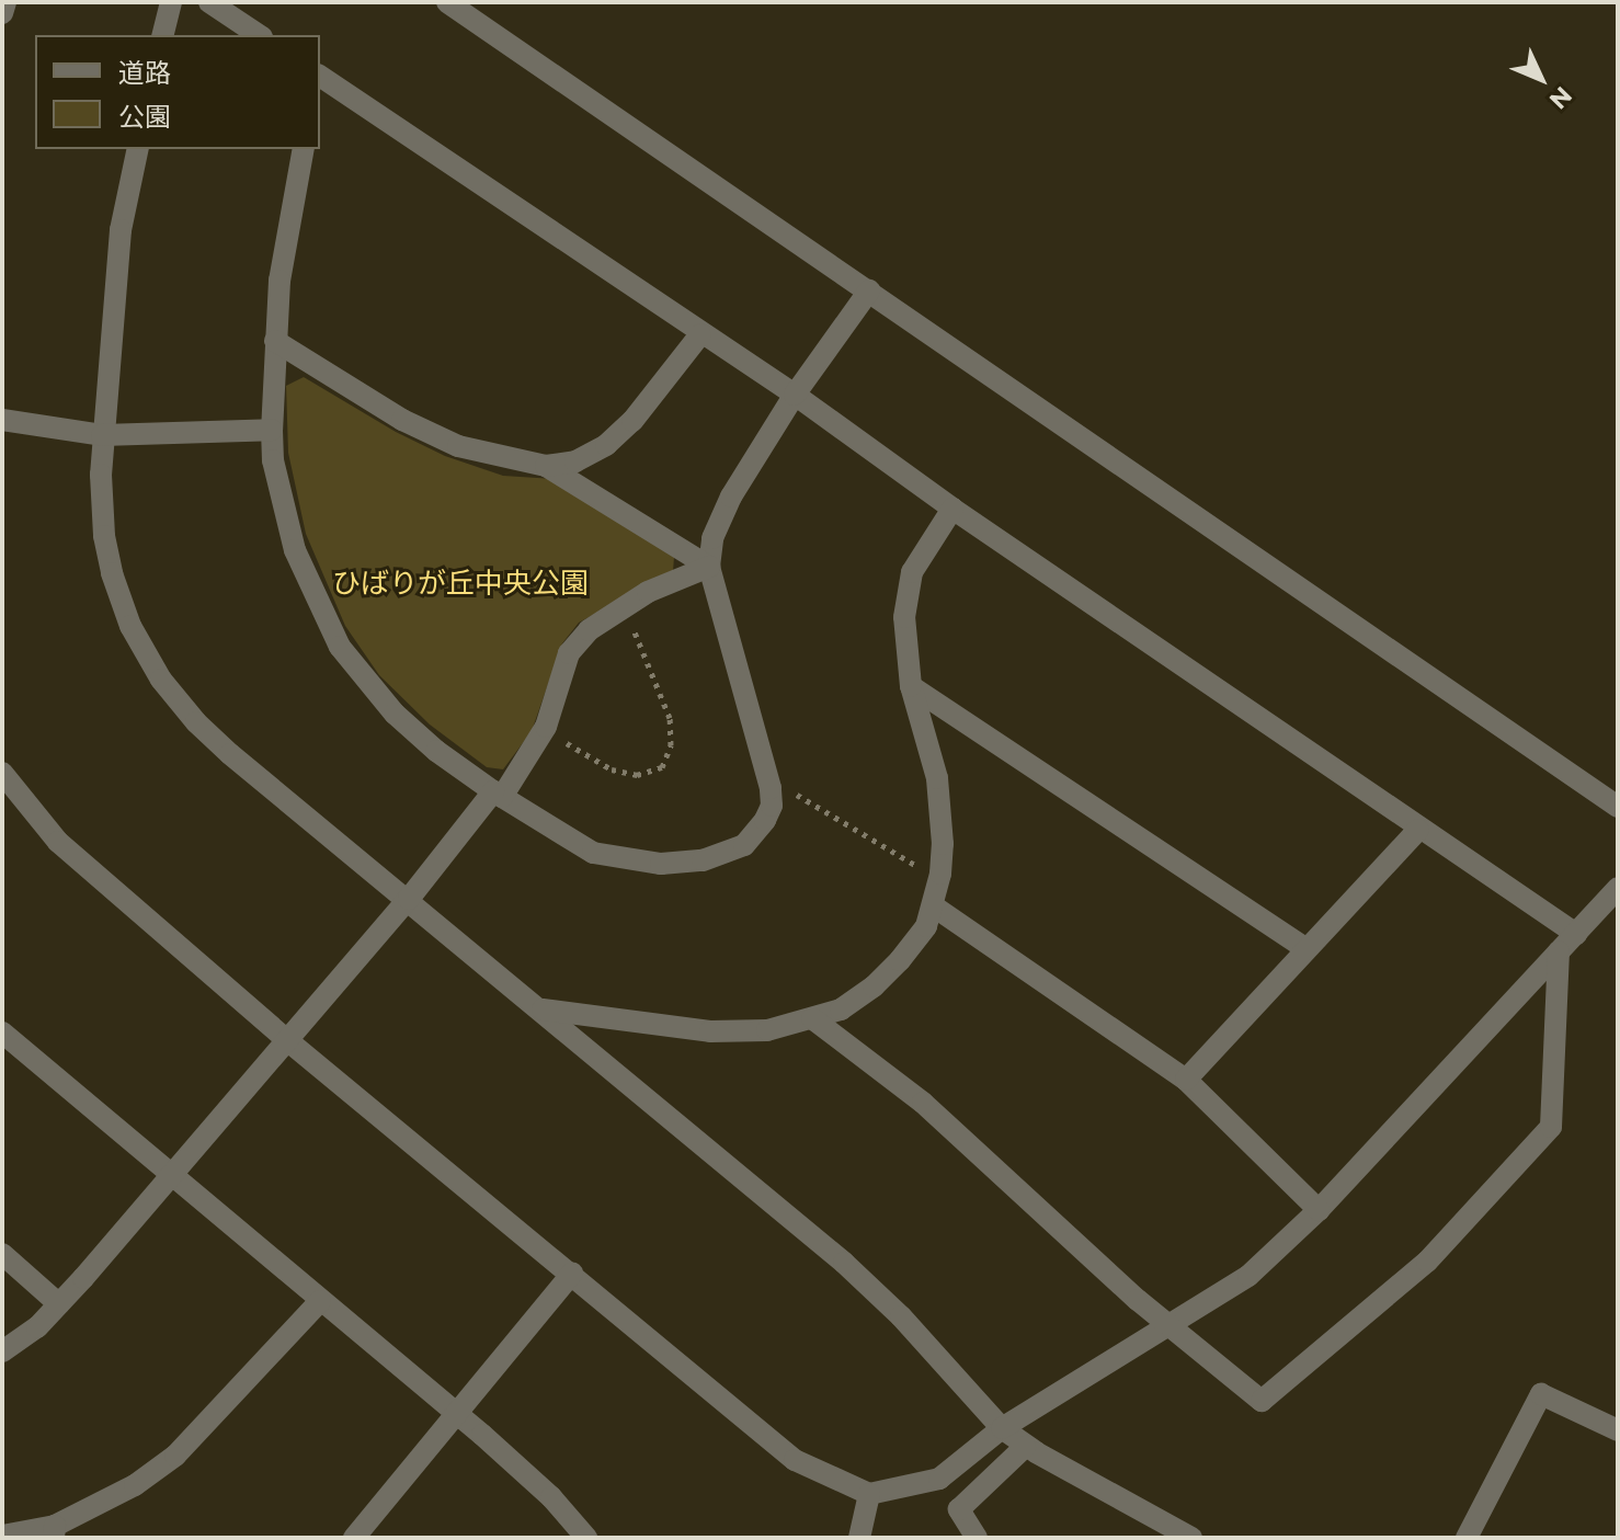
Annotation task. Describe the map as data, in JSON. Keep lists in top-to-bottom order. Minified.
{"parks":["ひばりが丘中央公園"],"legend":["道路","公園"],"north":"bottom right"}
